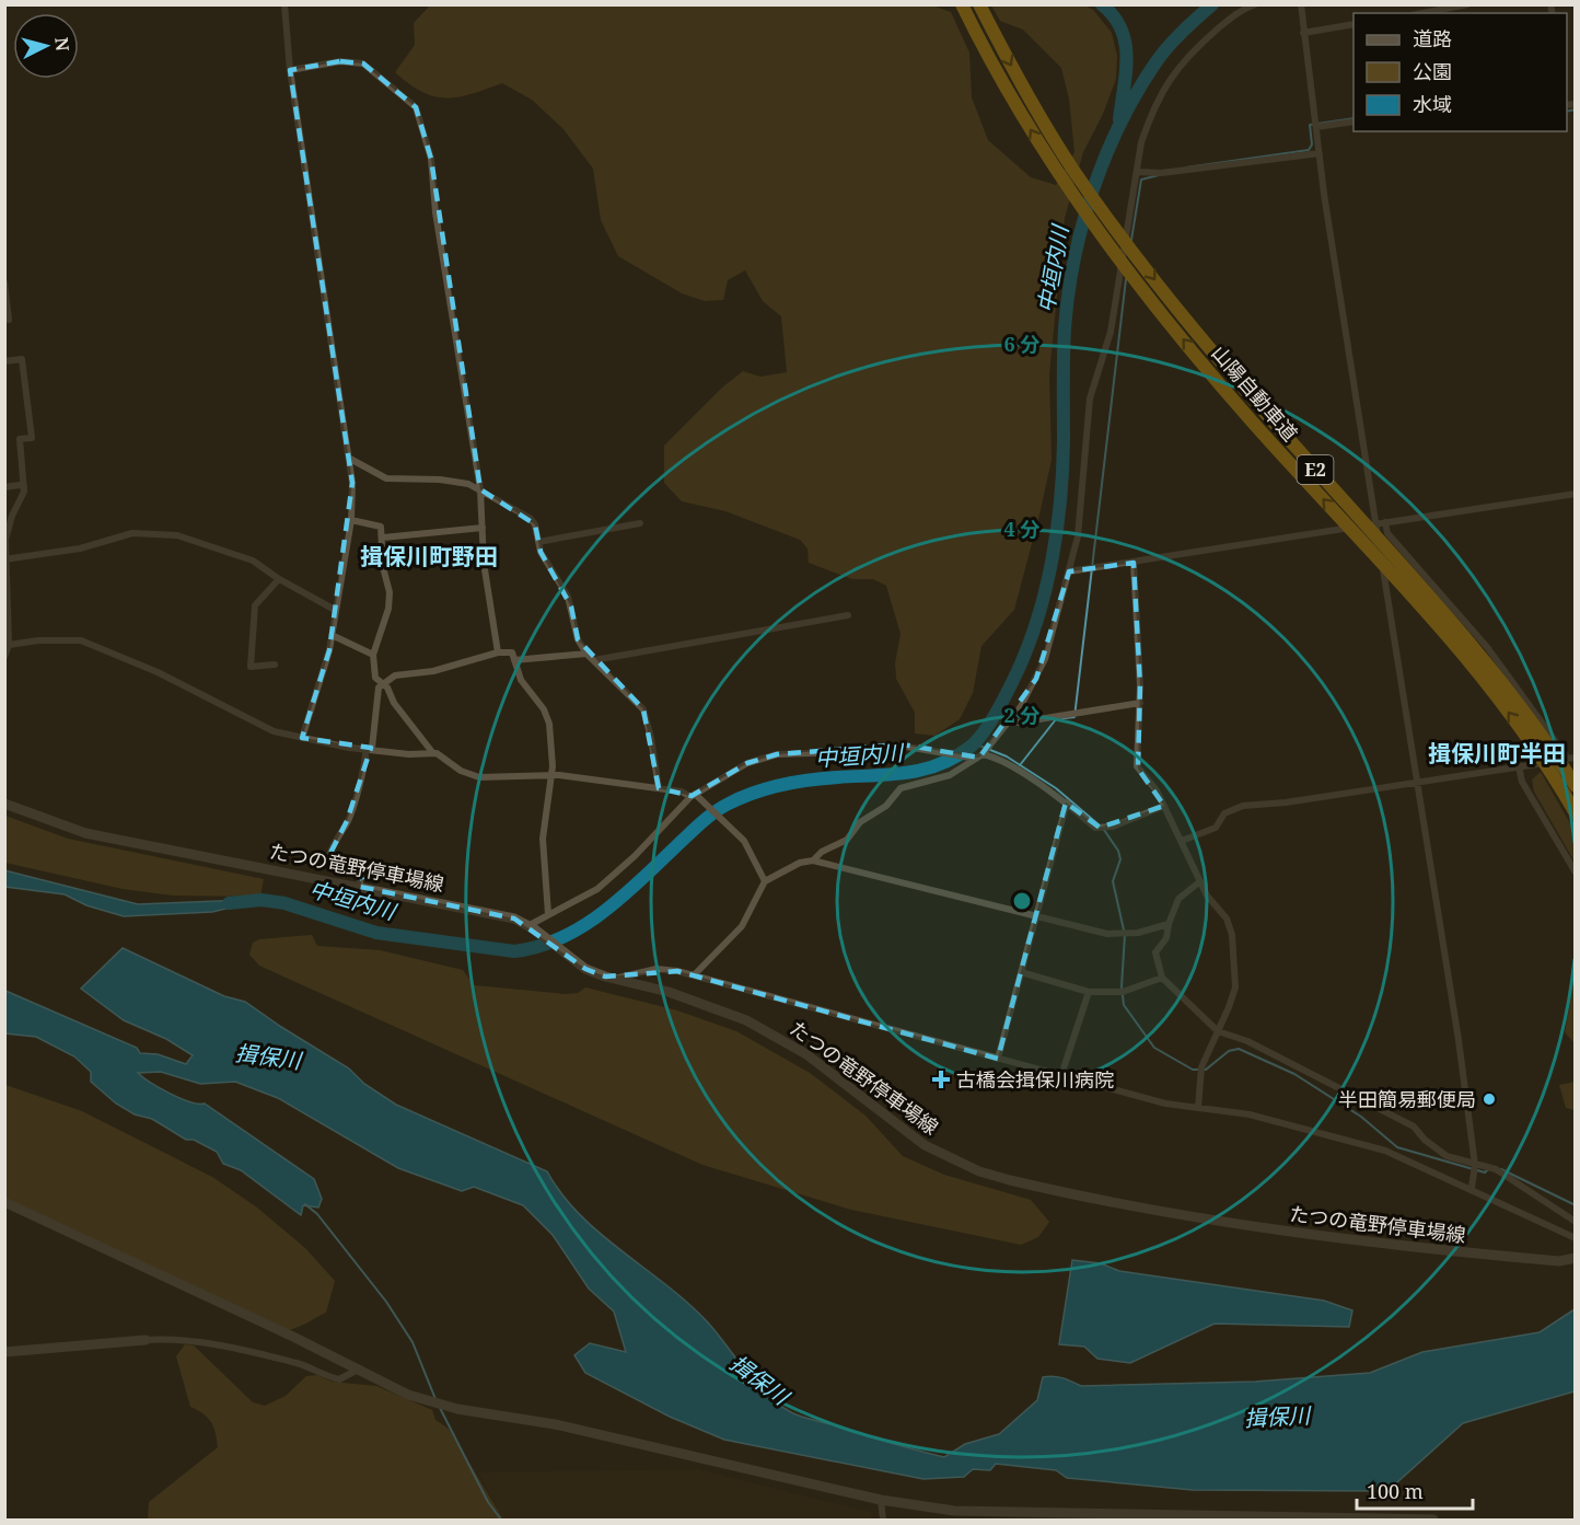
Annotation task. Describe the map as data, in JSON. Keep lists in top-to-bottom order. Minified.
{"streets":{"highway":["山陽自動車道","E2"],"main road":["たつの竜野停車場線"]},"districts":["揖保川町野田","揖保川町半田"],"water":["中垣内川","揖保川"],"places":{"health":["古橋会揖保川病院"],"other":["半田簡易郵便局"]},"legend":["道路","公園","水域"],"scale_bar":"100 m","north":"right","rings":["6 分","4 分","2 分"]}
